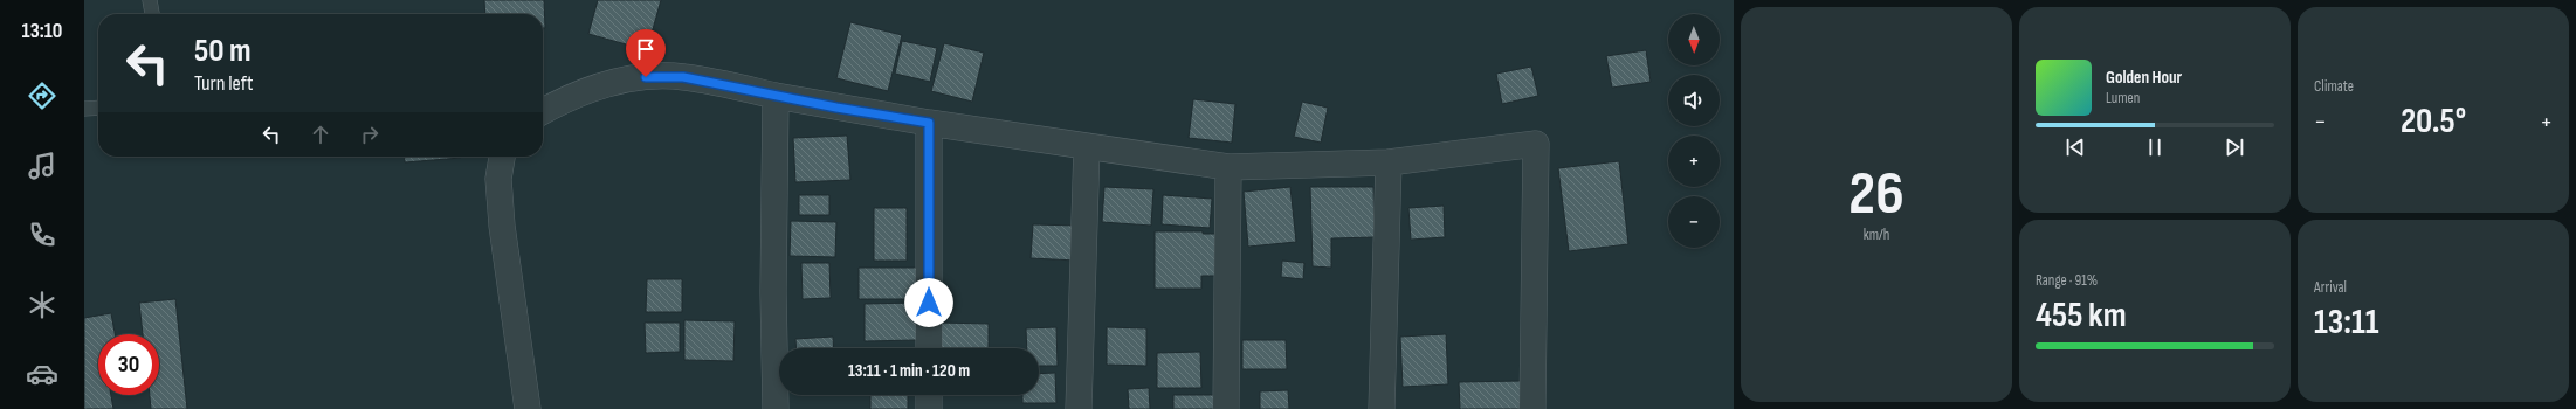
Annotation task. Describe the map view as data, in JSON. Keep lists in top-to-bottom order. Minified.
{"north":"bottom","page":{"tabs":"13:10","tile":[["26","km/h"],"Climate",["Range · 91%","455 km"],["Arrival","13:11"]],"map_buttons":["+","−"],"turn":["50 m","Turn left"],"song":["Golden Hour","Lumen"],"heat":["−","20.5°","+"],"limit":"30","trip":"13:11 · 1 min · 120 m"}}
